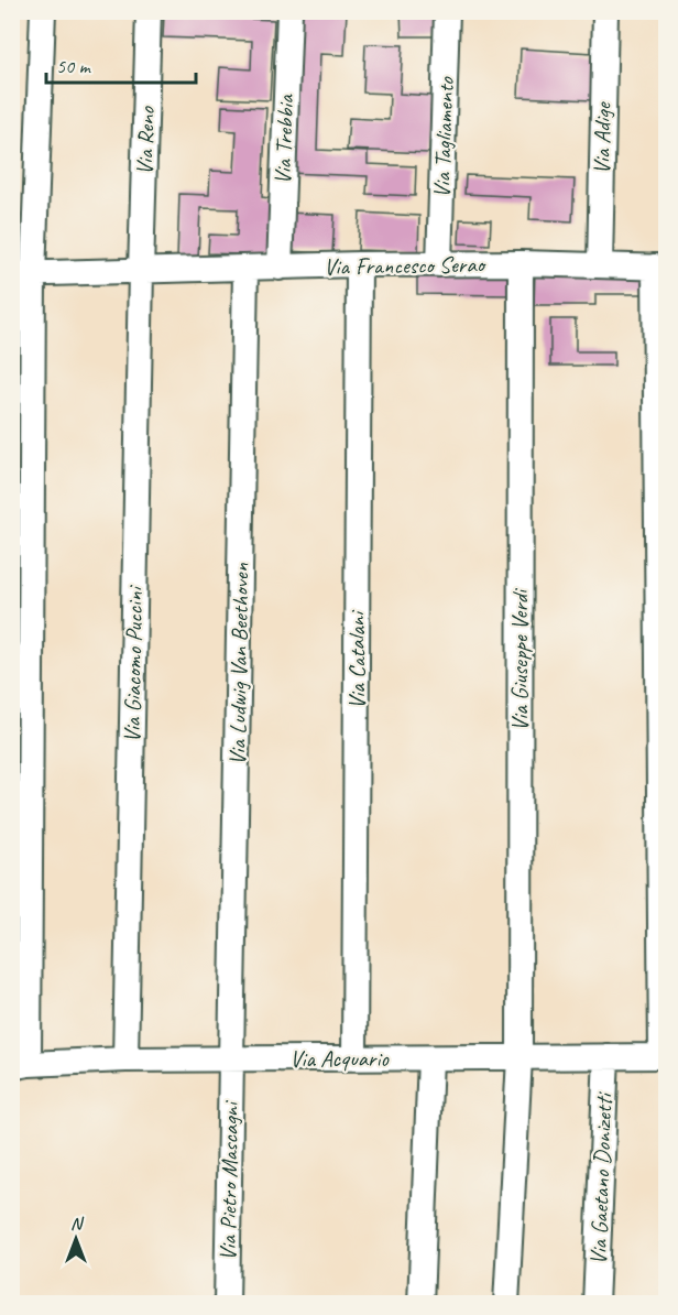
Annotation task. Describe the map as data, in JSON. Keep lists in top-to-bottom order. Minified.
{"streets":{"street":["Via Tagliamento","Via Adige","Via Trebbia","Via Reno","Via Francesco Serao","Via Catalani","Via Giuseppe Verdi","Via Ludwig Van Beethoven","Via Giacomo Puccini","Via Acquario","Via Gaetano Donizetti","Via Pietro Mascagni"]},"crossings":[["Via Tagliamento","Via Francesco Serao"],["Via Adige","Via Francesco Serao"],["Via Trebbia","Via Francesco Serao"],["Via Reno","Via Francesco Serao"],["Via Reno","Via Giacomo Puccini"],["Via Francesco Serao","Via Catalani"],["Via Francesco Serao","Via Giuseppe Verdi"],["Via Francesco Serao","Via Ludwig Van Beethoven"],["Via Francesco Serao","Via Giacomo Puccini"],["Via Catalani","Via Acquario"],["Via Giuseppe Verdi","Via Acquario"],["Via Ludwig Van Beethoven","Via Acquario"],["Via Ludwig Van Beethoven","Via Pietro Mascagni"],["Via Giacomo Puccini","Via Acquario"],["Via Acquario","Via Gaetano Donizetti"],["Via Acquario","Via Pietro Mascagni"]],"scale_bar":"50 m","north":"top"}
